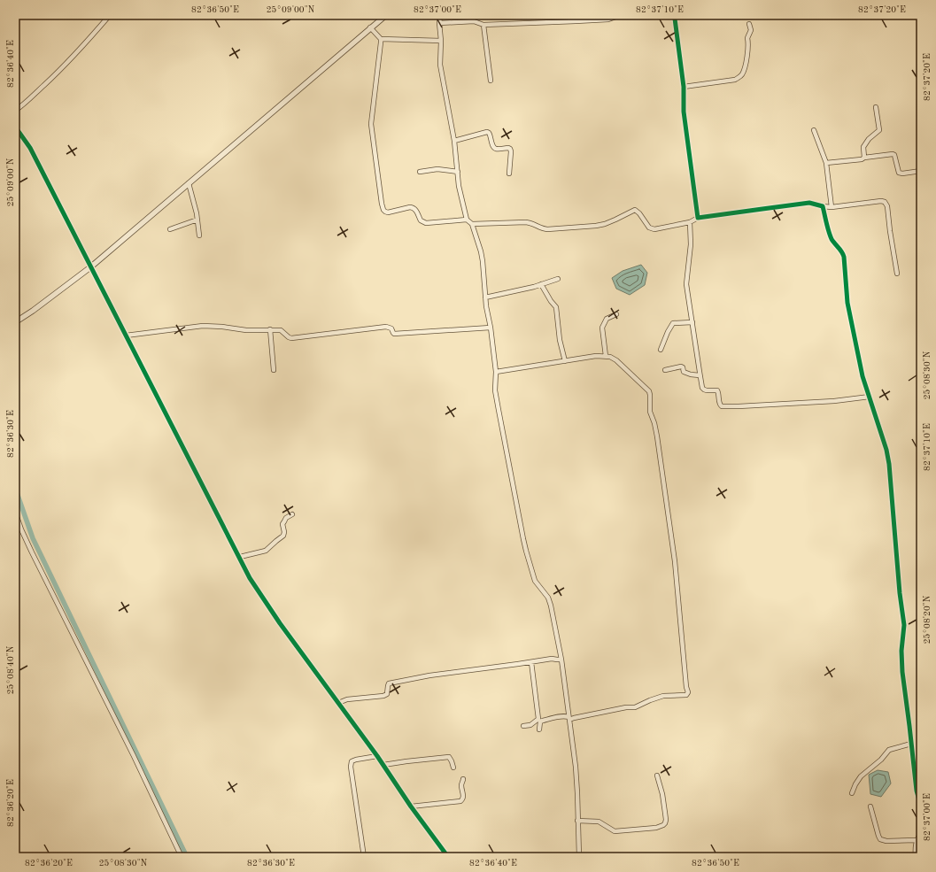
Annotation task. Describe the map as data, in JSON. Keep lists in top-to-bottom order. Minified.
{"coordinates":["82°36'50\"E","25°09'00\"N","82°37'00\"E","82°37'10\"E","82°37'20\"E","82°36'40\"E","25°08'30\"N","82°36'30\"E","25°08'20\"N","25°08'40\"N","82°36'20\"E"]}
